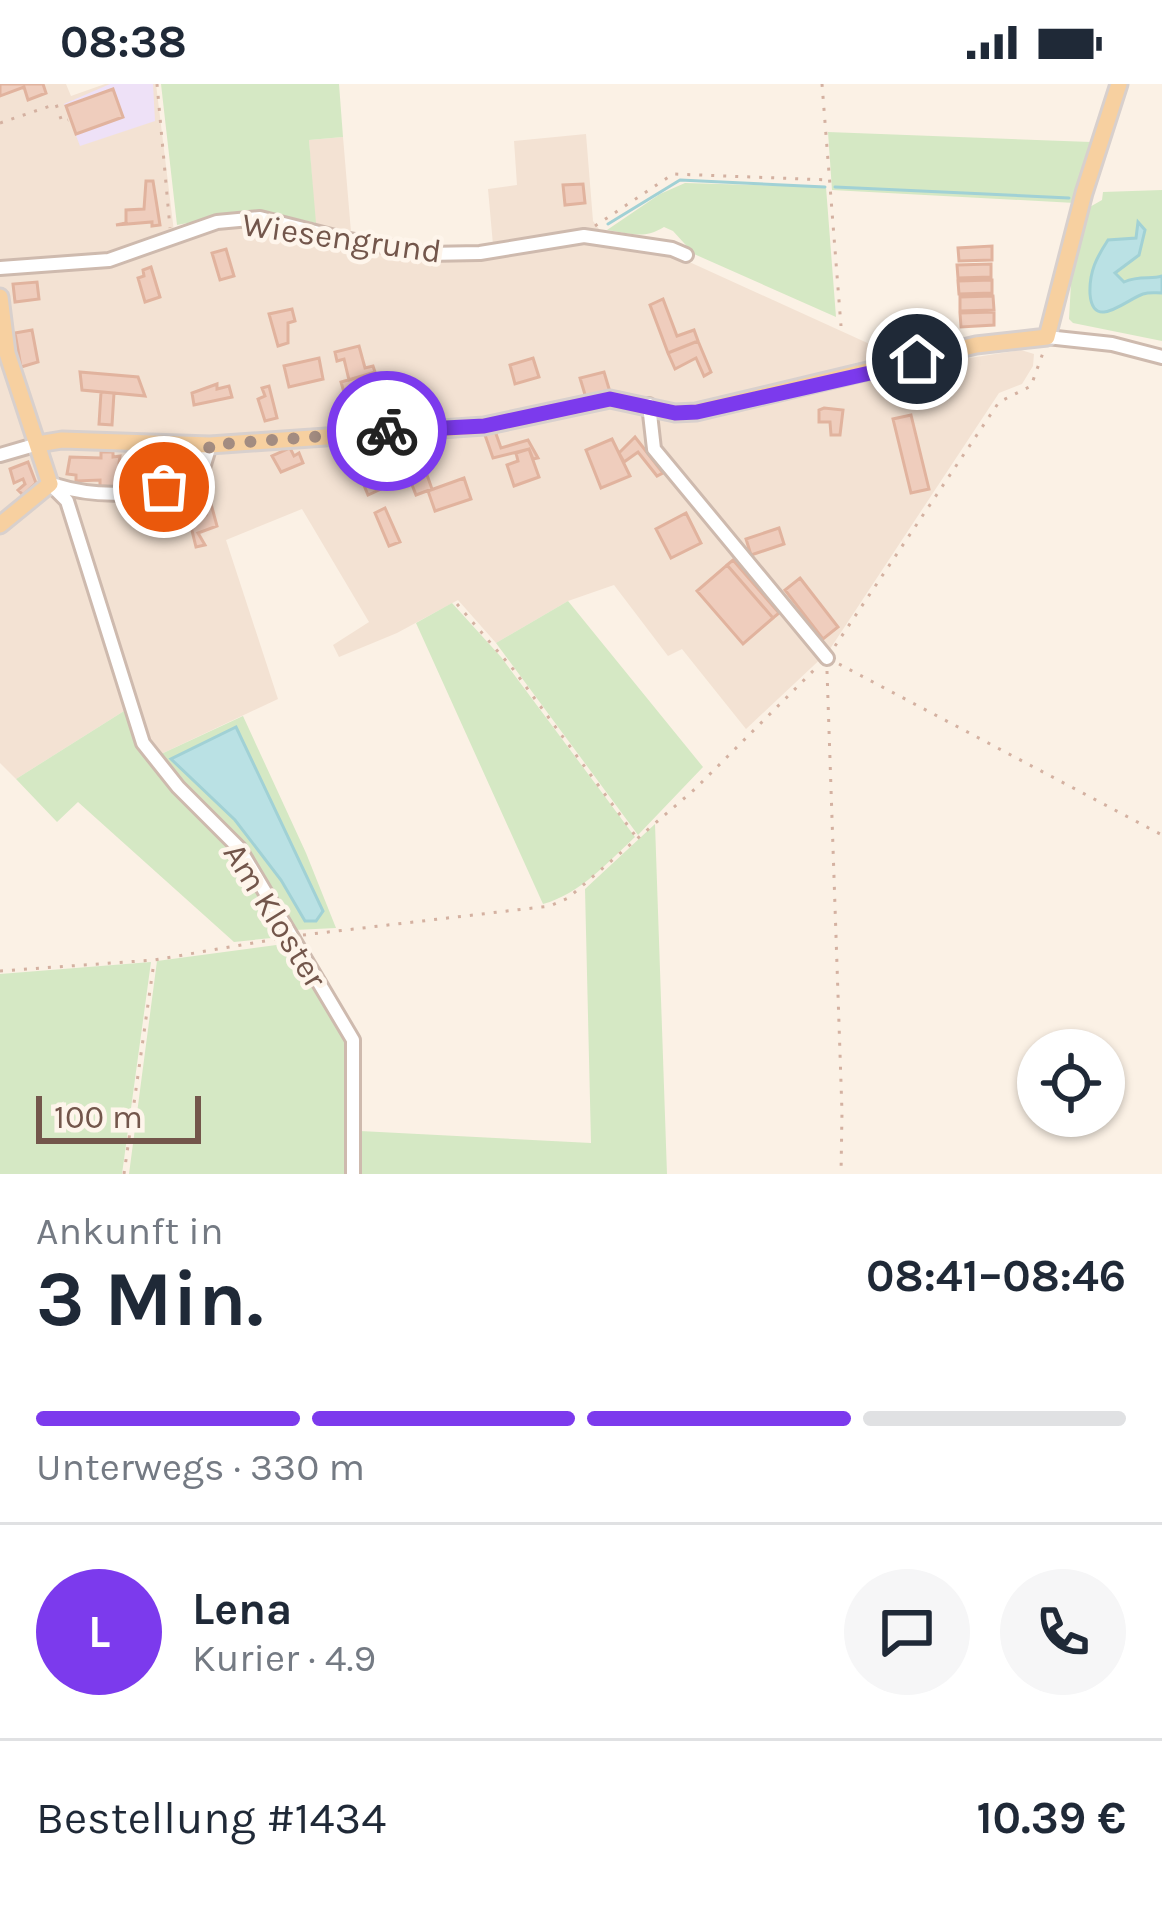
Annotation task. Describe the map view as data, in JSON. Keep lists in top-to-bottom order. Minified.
{"streets":{"street":["Wiesengrund","Am Kloster"]},"scale_bar":"100 m","page":{"status":"08:38","scale":"100 m","heading":["3 Min.","Ankunft in","08:41–08:46"],"panel":["Lena","Kurier · 4.9","Bestellung #1434","10.39 €"],"bar":"Unterwegs · 330 m","round":"L"}}
